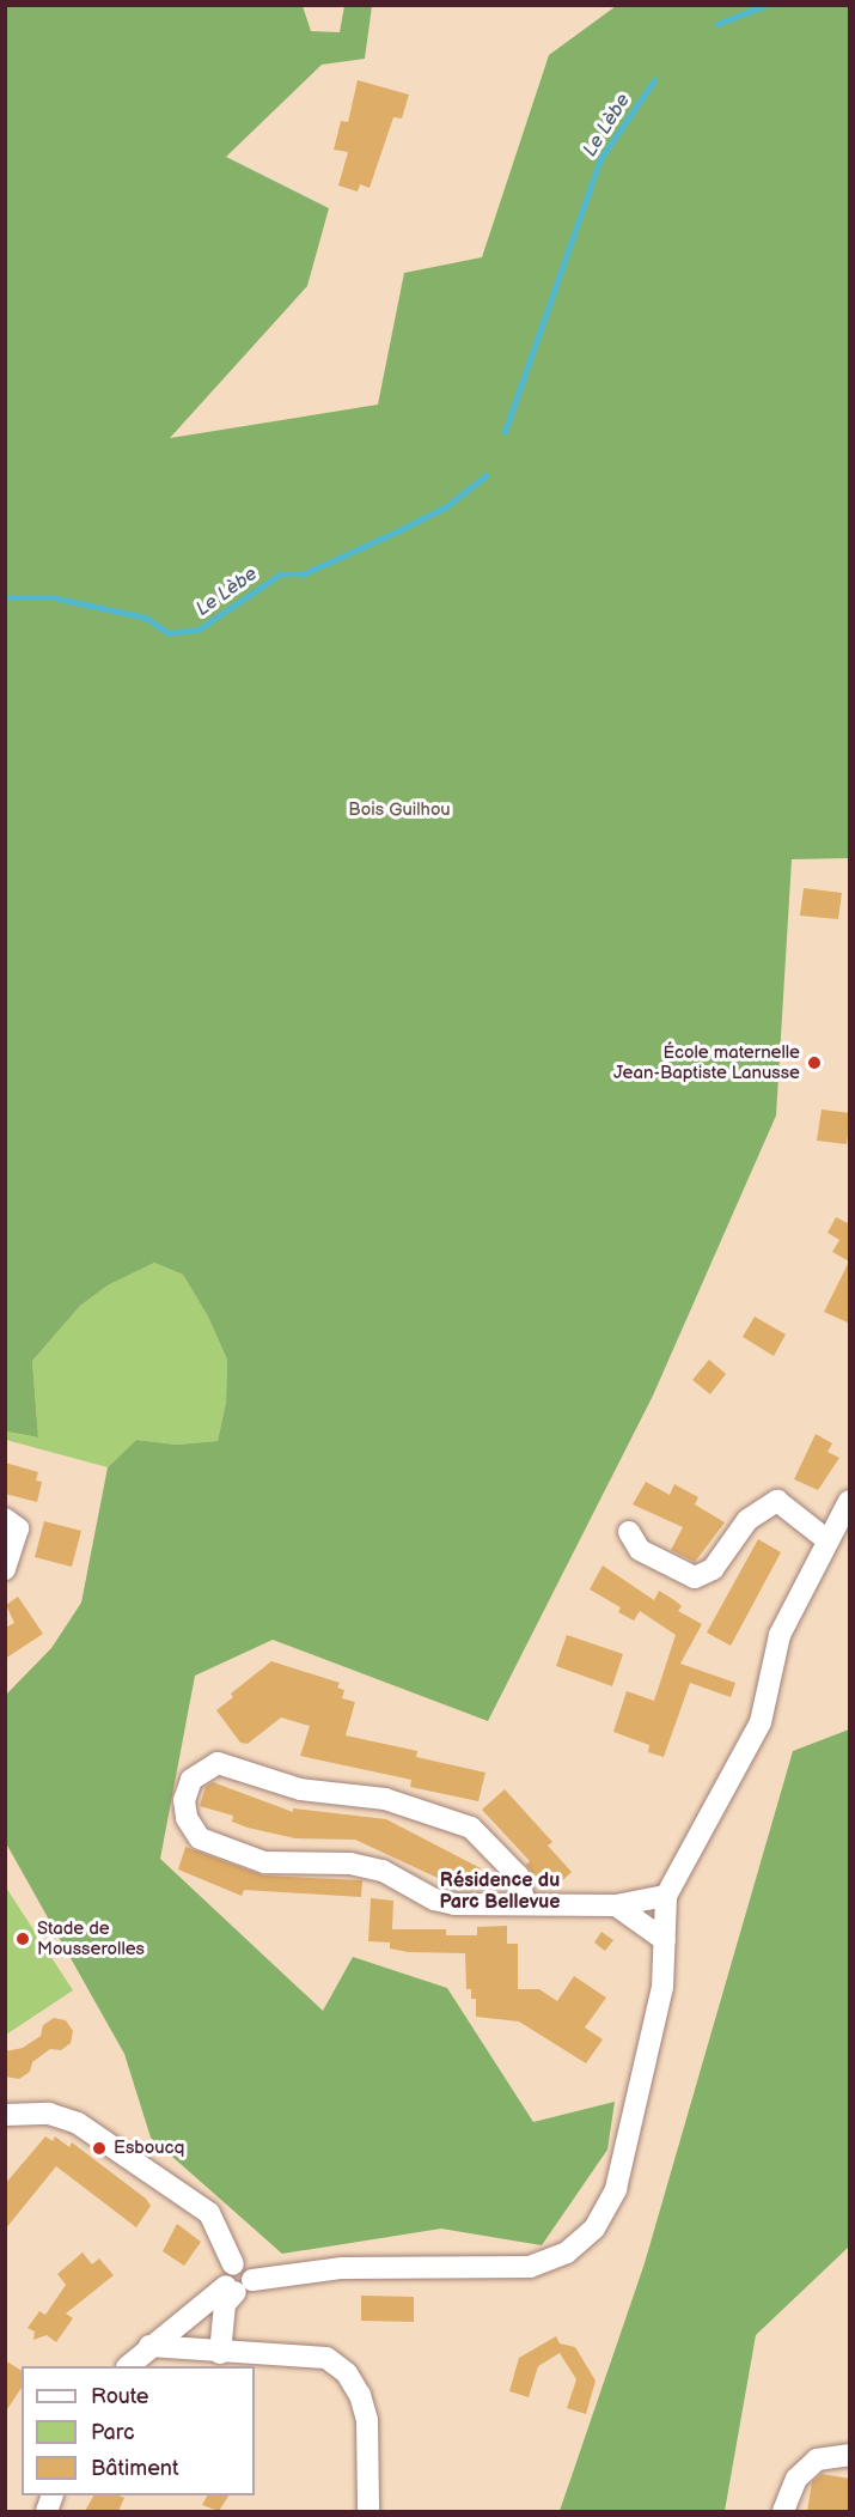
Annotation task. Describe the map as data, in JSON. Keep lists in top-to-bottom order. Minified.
{"districts":["Résidence du Parc Bellevue"],"water":["Le Lèbe"],"parks":["Bois Guilhou"],"places":["École maternelle Jean-Baptiste Lanusse","Stade de Mousserolles","Esboucq"],"legend":["Route","Parc","Bâtiment"]}
